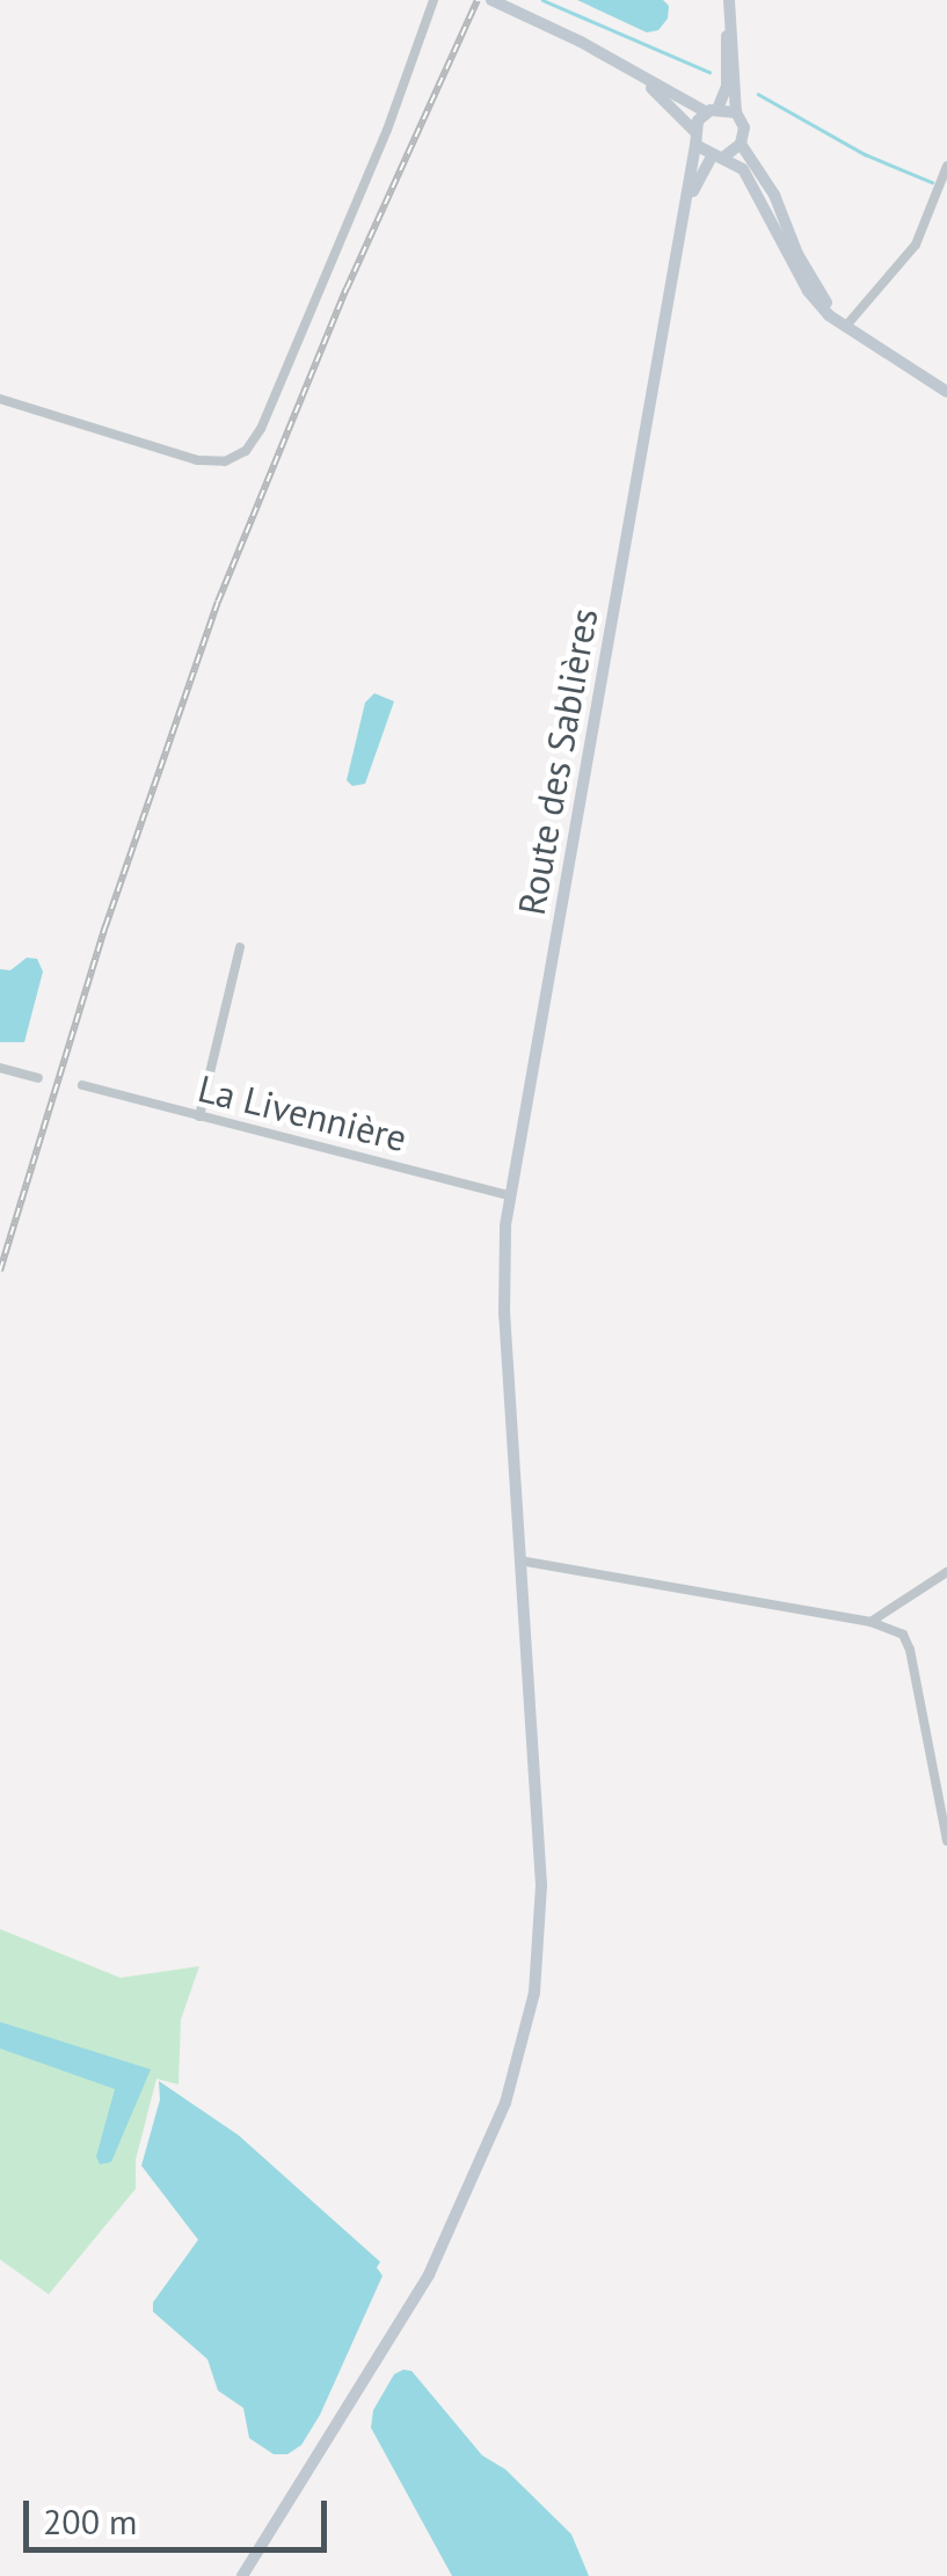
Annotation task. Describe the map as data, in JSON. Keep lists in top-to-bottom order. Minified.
{"streets":{"street":["Route des Sablières","La Livennière"]},"crossings":[["Route des Sablières","La Livennière"]],"scale_bar":"200 m"}
